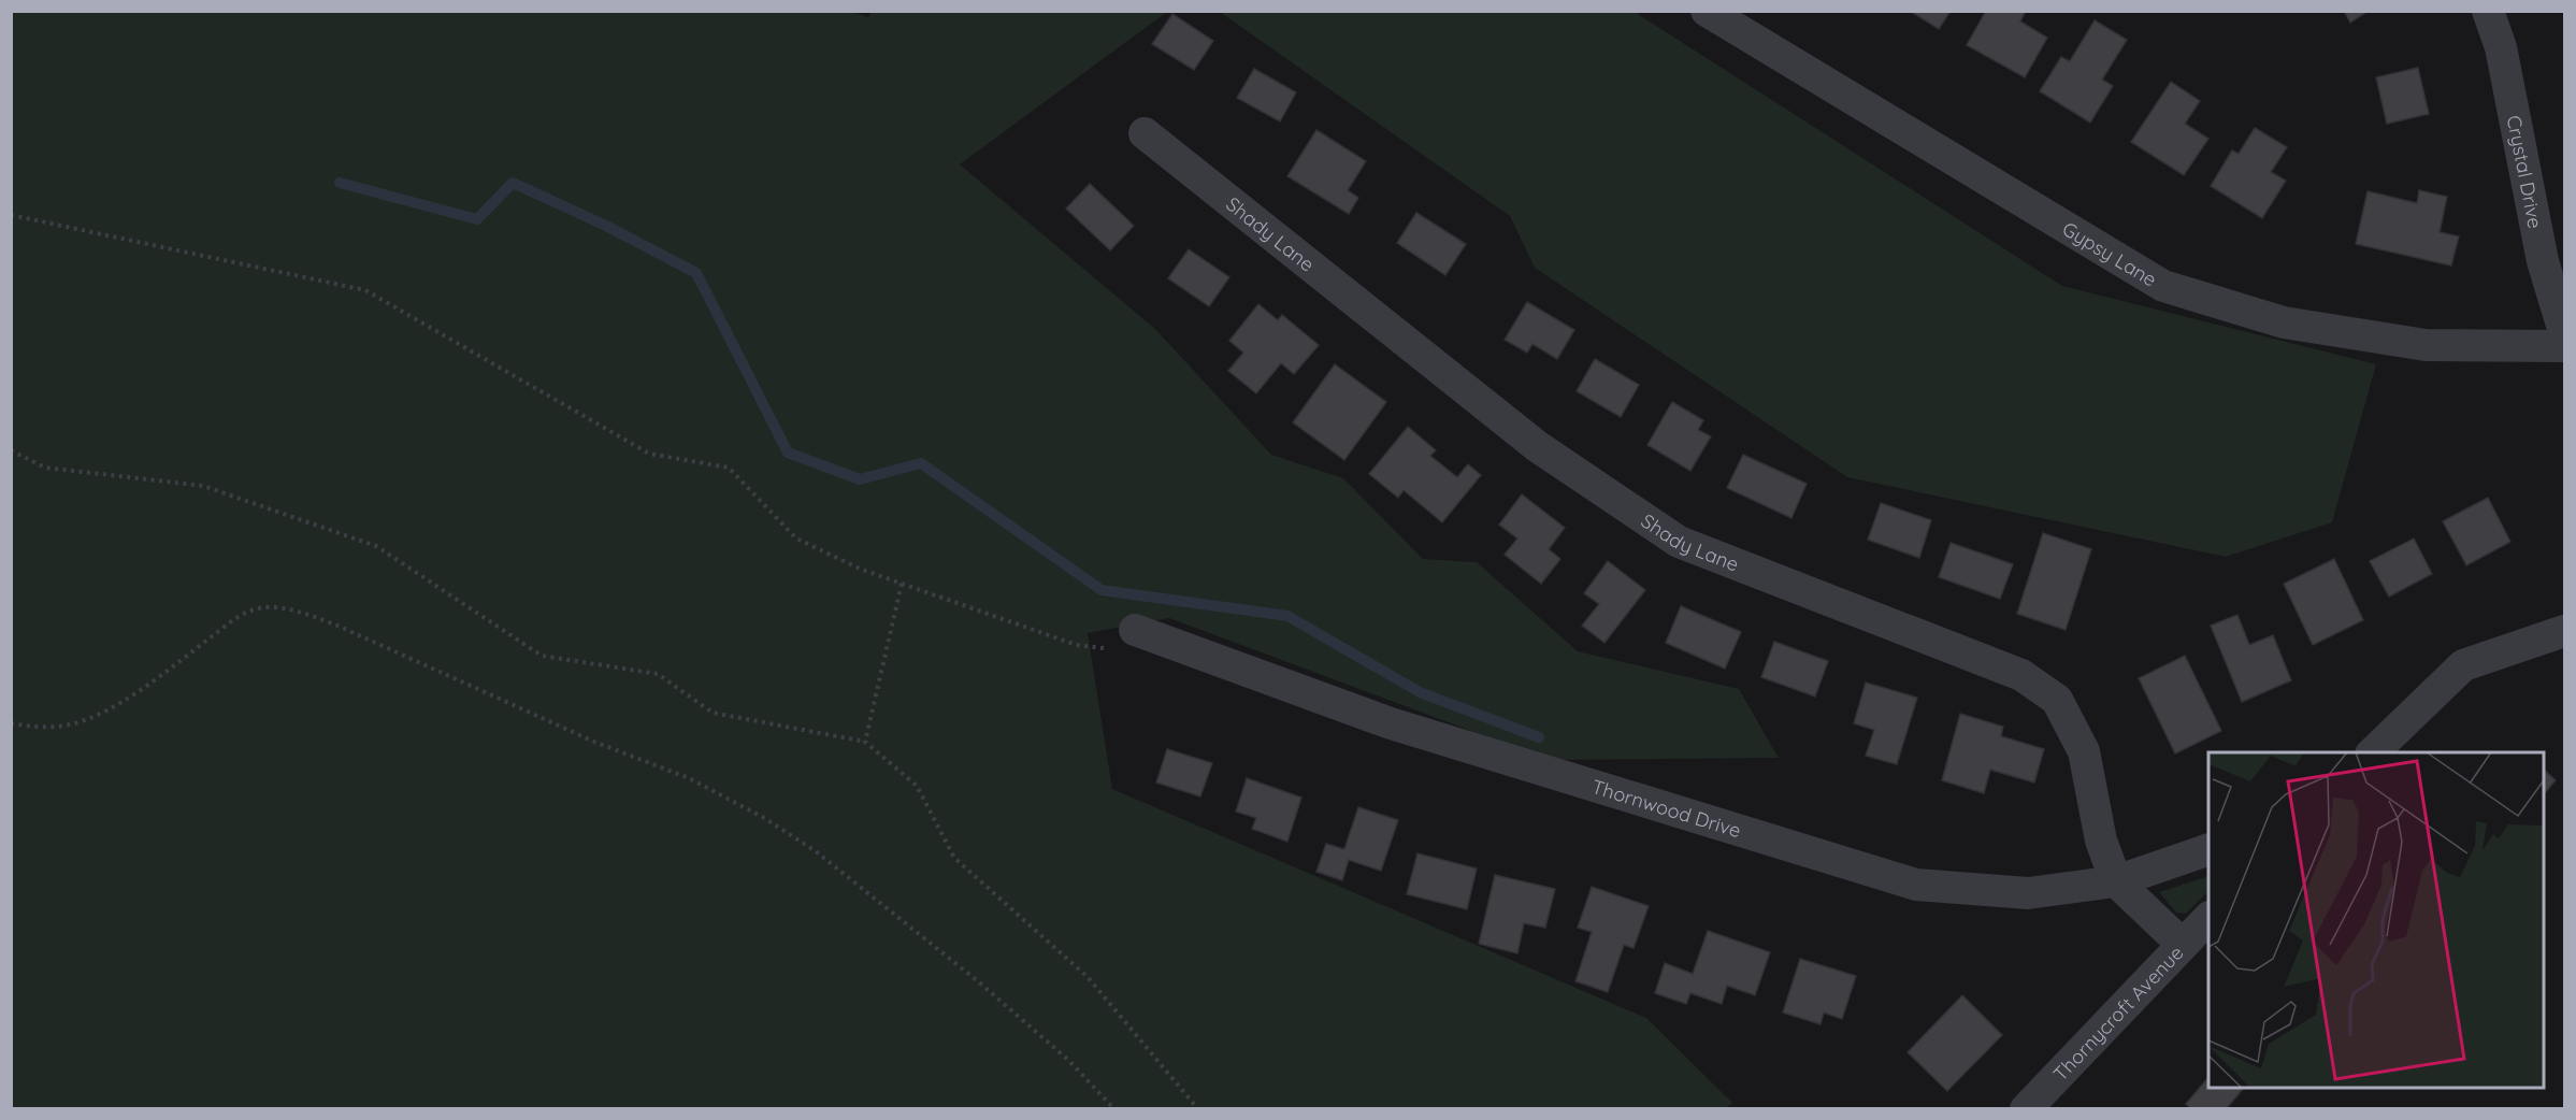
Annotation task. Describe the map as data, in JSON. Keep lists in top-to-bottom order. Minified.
{"streets":{"street":["Crystal Drive","Shady Lane","Gypsy Lane","Thornwood Drive","Thornycroft Avenue"]},"crossings":[["Shady Lane","Thornwood Drive"],["Shady Lane","Thornycroft Avenue"]]}
